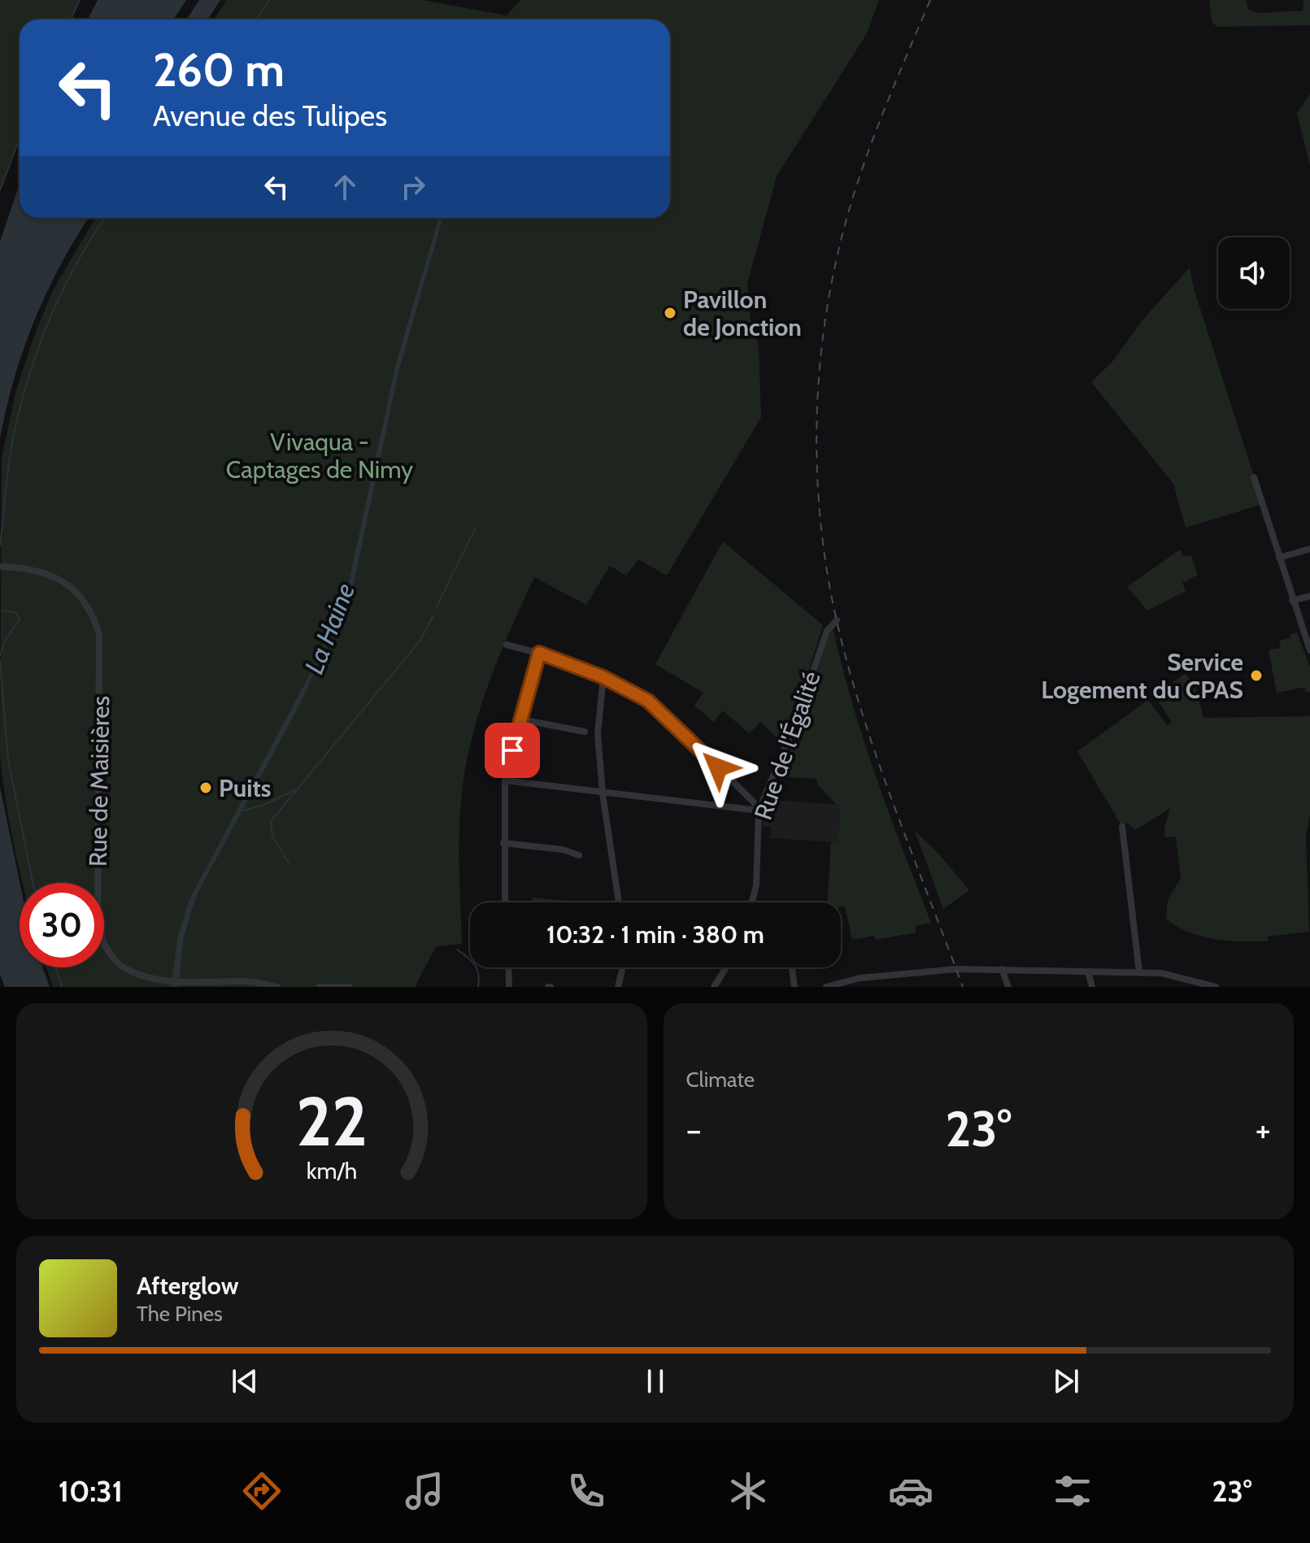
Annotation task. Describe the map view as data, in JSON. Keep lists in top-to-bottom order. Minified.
{"streets":{"street":["Rue de l'Égalité","Rue de Maisières"]},"water":["La Haine"],"parks":["Vivaqua - Captages de Nimy"],"places":["Pavillon de Jonction","Service Logement du CPAS","Puits"],"page":{"turn":["260 m","Avenue des Tulipes"],"limit":"30","trip":"10:32 · 1 min · 380 m","tile":"Climate","heat":["−","23°","+"],"song":["Afterglow","The Pines"],"tabs":["10:31","23°"],"gauge":["22","km/h"]}}
